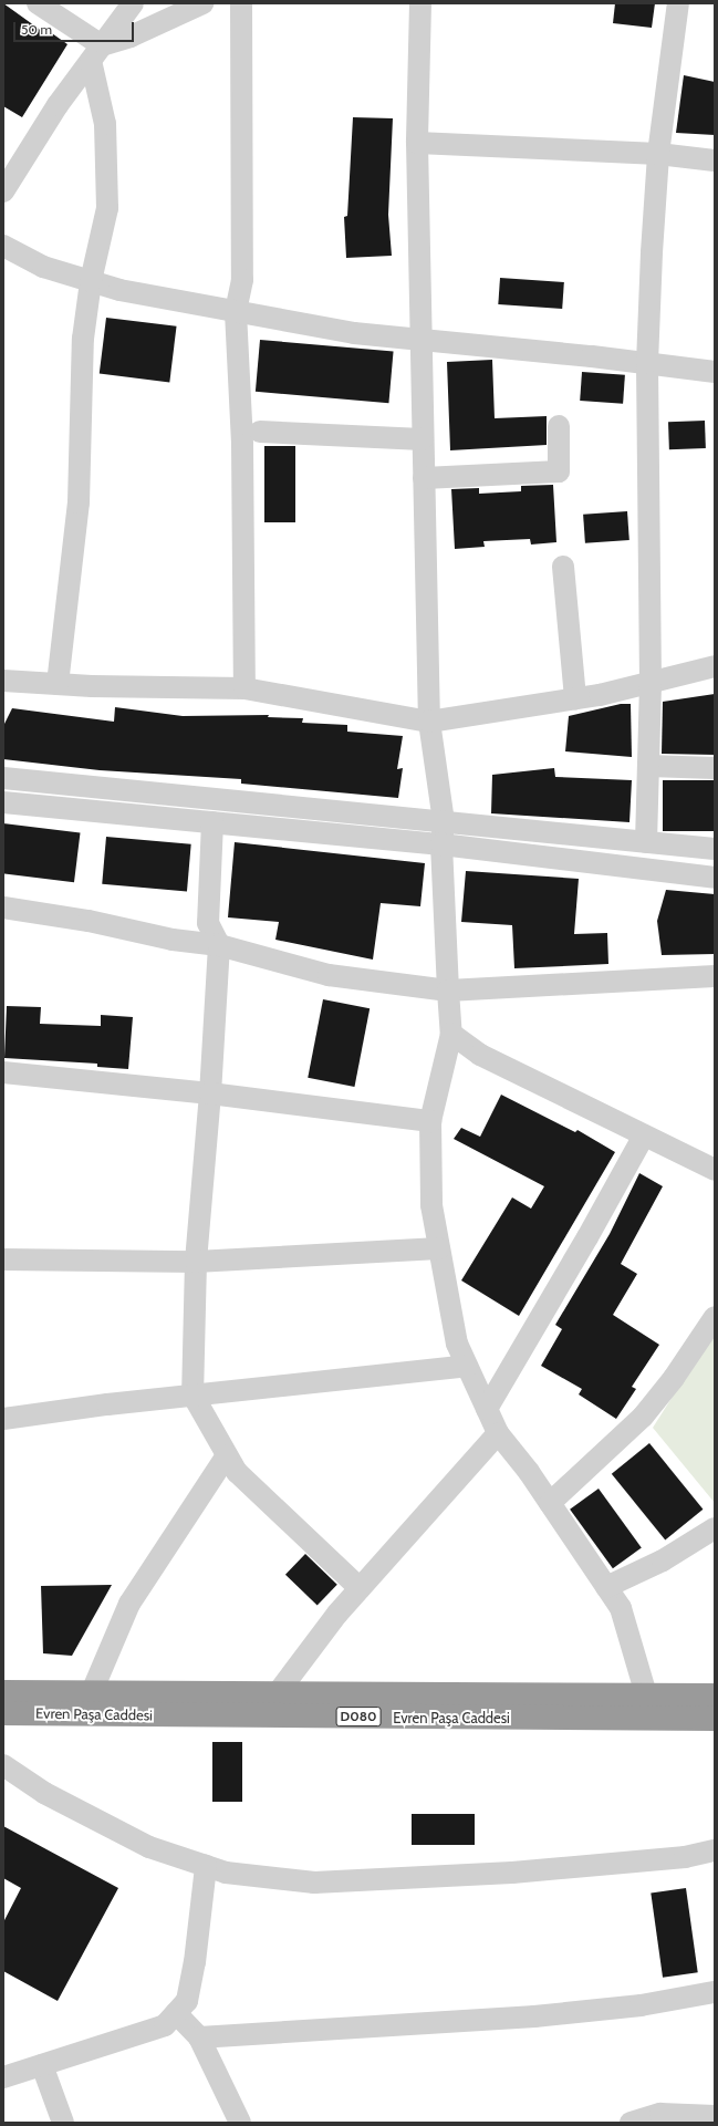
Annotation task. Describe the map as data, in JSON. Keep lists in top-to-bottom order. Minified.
{"streets":{"highway":["Evren Paşa Caddesi","D080"]},"scale_bar":"50 m"}
